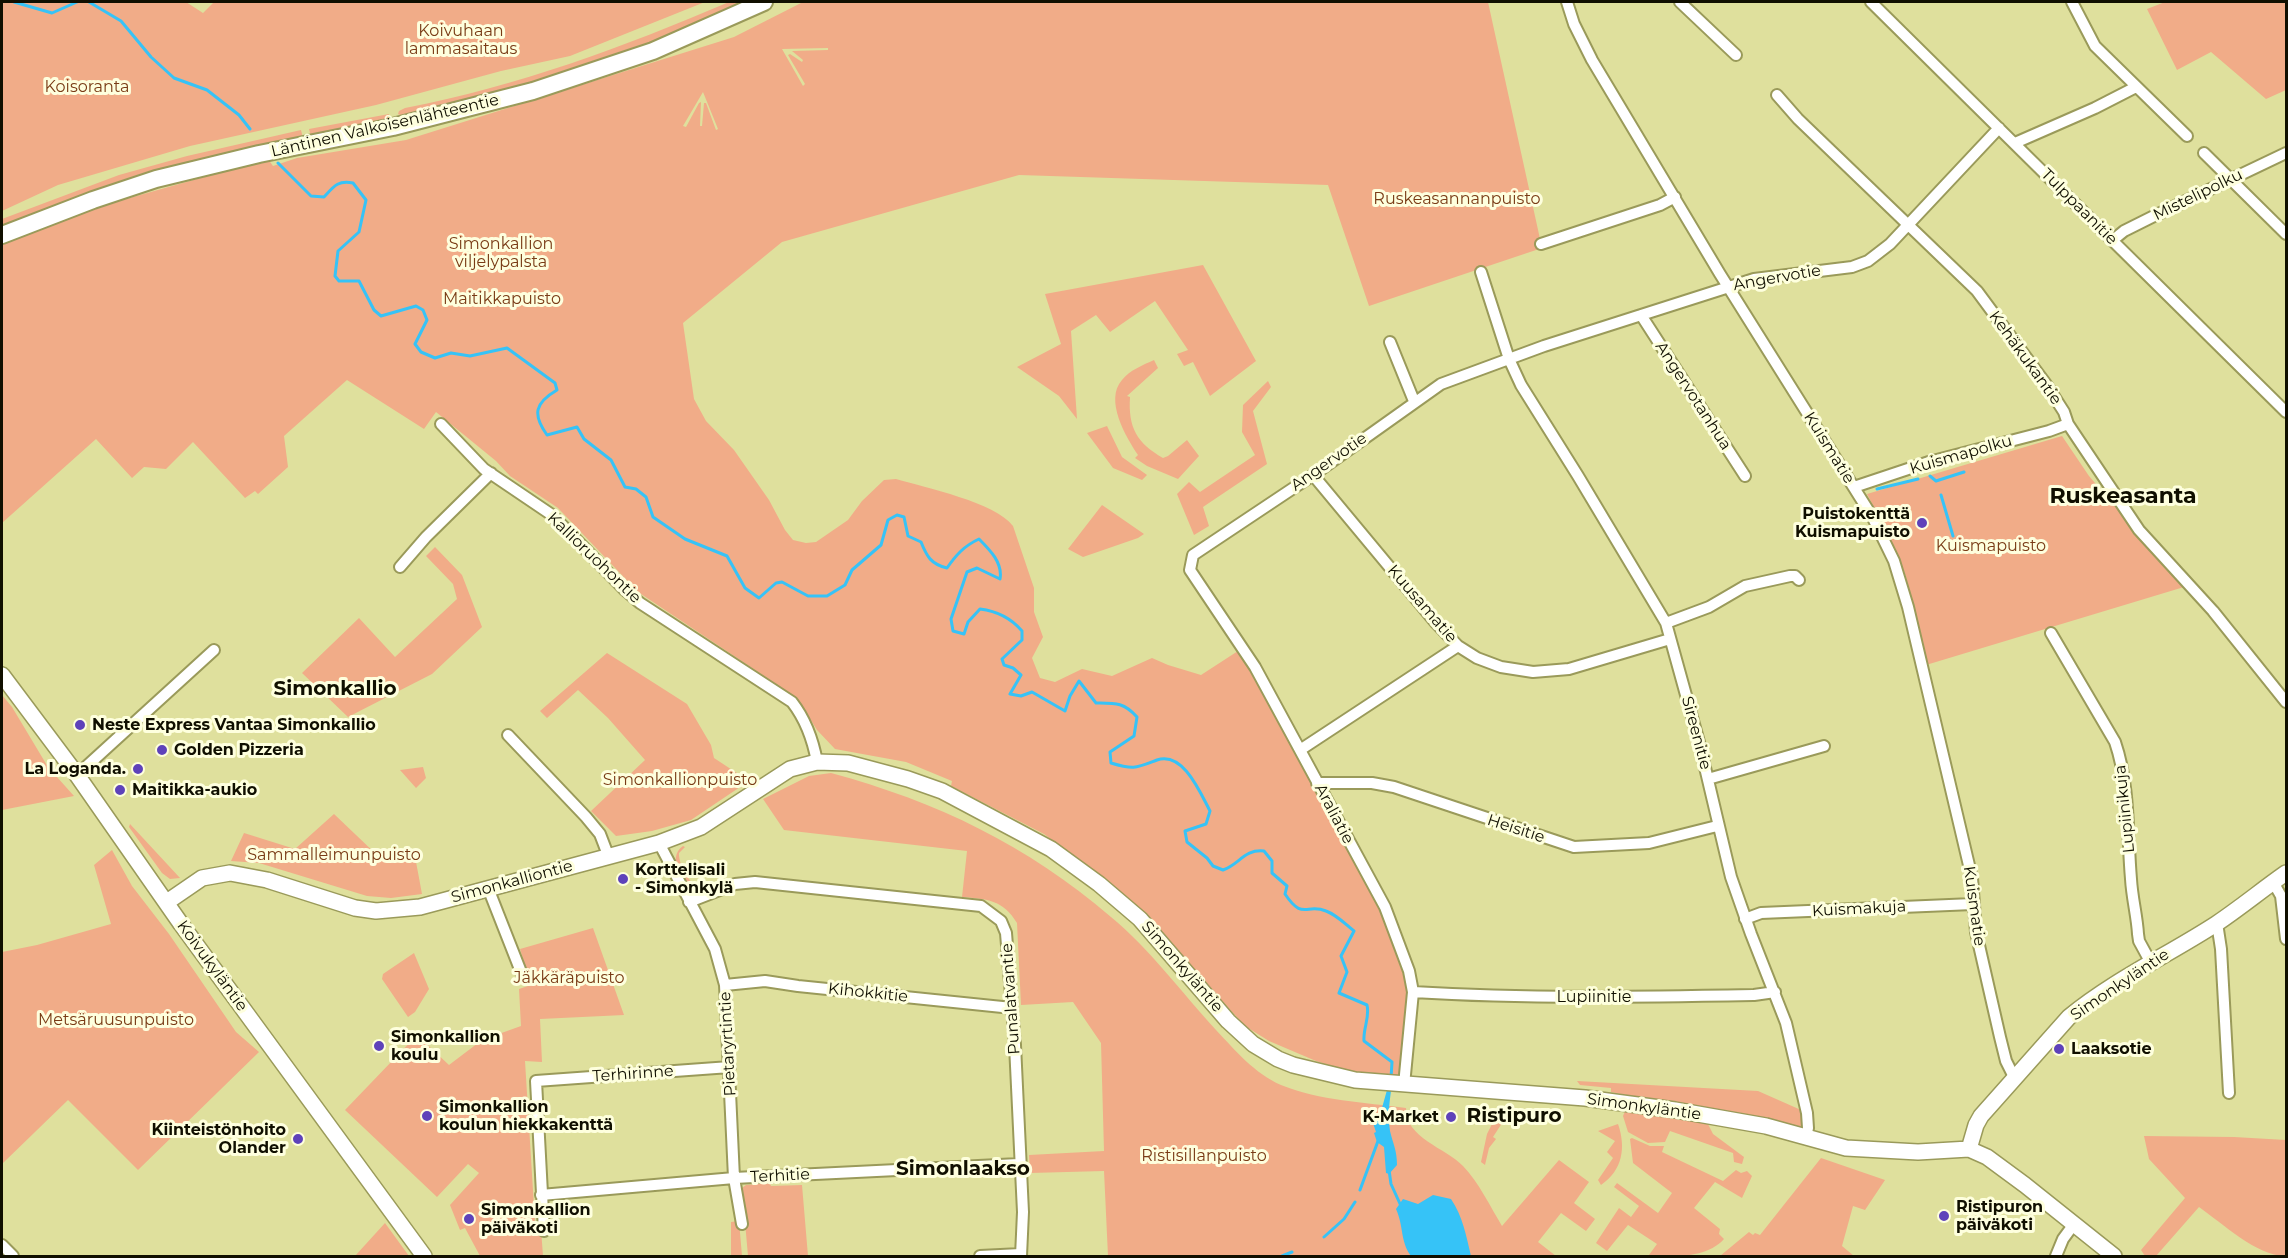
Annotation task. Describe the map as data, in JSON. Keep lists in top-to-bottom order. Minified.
{"streets":{"main road":["Läntinen Valkoisenlähteentie","Simonkalliontie","Koivukyläntie","Simonkyläntie"],"street":["Mistelipolku","Tulppaanitie","Angervotie","Kehäkukantie","Angervotanhua","Kuismatie","Kuismapolku","Kallioruohontie","Kuusamatie","Sireenitie","Lupiinikuja","Araliatie","Heisitie","Kuismakuja","Kihokkitie","Lupiinitie","Punalatvantie","Pietaryrtintie","Terhirinne","Terhitie"]},"crossings":[["Mistelipolku","Tulppaanitie"],["Tulppaanitie","Angervotie"],["Angervotie","Kehäkukantie"],["Angervotie","Angervotanhua"],["Angervotie","Kuismatie"],["Angervotie","Kuusamatie"],["Angervotie","Sireenitie"],["Angervotie","Araliatie"],["Kehäkukantie","Kuismapolku"],["Kuismatie","Kuismapolku"],["Kuismatie","Kuismakuja"],["Kuismatie","Simonkyläntie"],["Kallioruohontie","Simonkalliontie"],["Kuusamatie","Sireenitie"],["Sireenitie","Heisitie"],["Sireenitie","Kuismakuja"],["Sireenitie","Simonkyläntie"],["Sireenitie","Lupiinitie"],["Lupiinikuja","Simonkyläntie"],["Araliatie","Heisitie"],["Araliatie","Simonkyläntie"],["Araliatie","Lupiinitie"],["Simonkalliontie","Koivukyläntie"],["Simonkalliontie","Simonkyläntie"],["Simonkalliontie","Pietaryrtintie"],["Kihokkitie","Punalatvantie"],["Kihokkitie","Pietaryrtintie"],["Punalatvantie","Pietaryrtintie"],["Punalatvantie","Terhitie"],["Pietaryrtintie","Terhirinne"],["Pietaryrtintie","Terhitie"],["Terhirinne","Terhitie"]],"districts":["Ruskeasanta","Simonkallio","Ristipuro","Simonlaakso"],"parks":["Koivuhaan lammasaitaus","Koisoranta","Ruskeasannanpuisto","Simonkallion viljelypalsta","Maitikkapuisto","Kuismapuisto","Simonkallionpuisto","Sammalleimunpuisto","Jäkkäräpuisto","Metsäruusunpuisto","Ristisillanpuisto"],"places":["Puistokenttä Kuismapuisto","Neste Express Vantaa Simonkallio","Golden Pizzeria","La Loganda.","Maitikka-aukio","Korttelisali - Simonkylä","Simonkallion koulu","Laaksotie","Simonkallion koulun hiekkakenttä","K-Market","Kiinteistönhoito Olander","Ristipuron päiväkoti","Simonkallion päiväkoti"]}
